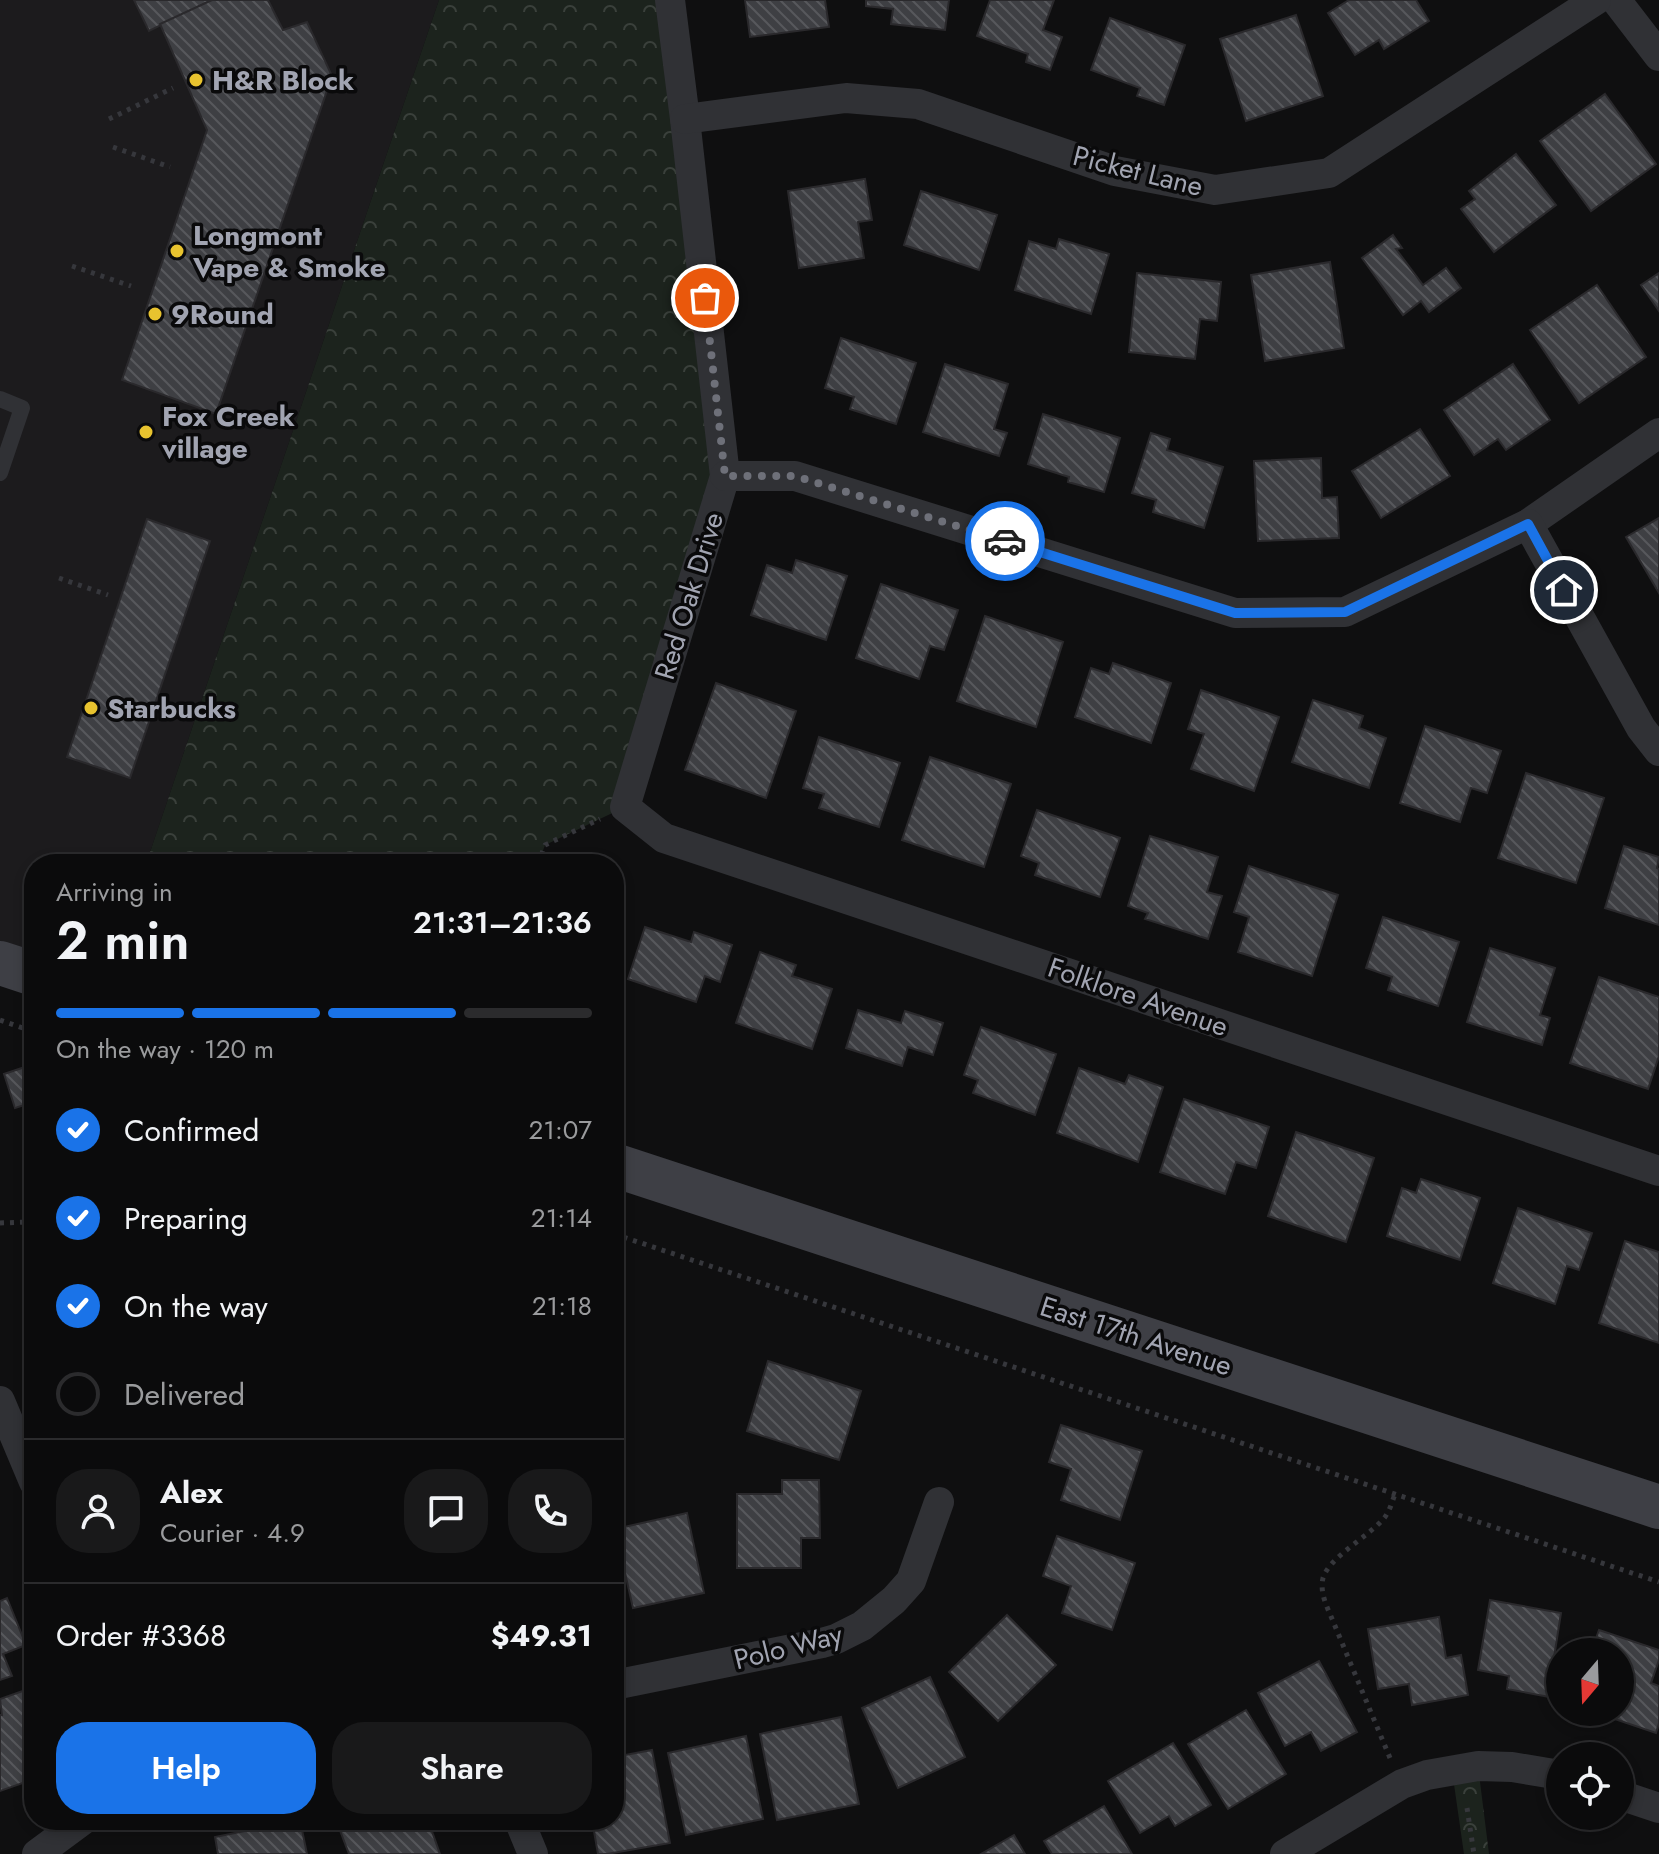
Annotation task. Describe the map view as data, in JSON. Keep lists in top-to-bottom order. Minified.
{"streets":{"main road":["East 17th Avenue"],"street":["Picket Lane","Red Oak Drive","Folklore Avenue","Polo Way"]},"crossings":[["Picket Lane","Red Oak Drive"],["Red Oak Drive","Folklore Avenue"]],"places":["H&R Block","Longmont Vape & Smoke","9Round","Fox Creek village","Starbucks"],"north":"bottom","page":{"heading":["2 min","Arriving in","21:31–21:36"],"panel":["Alex","Courier · 4.9","Order #3368","$49.31"],"bar":"On the way · 120 m","list":[["Confirmed","21:07"],["Preparing","21:14"],["On the way","21:18"],"Delivered"],"buttons":["Help","Share"]}}
